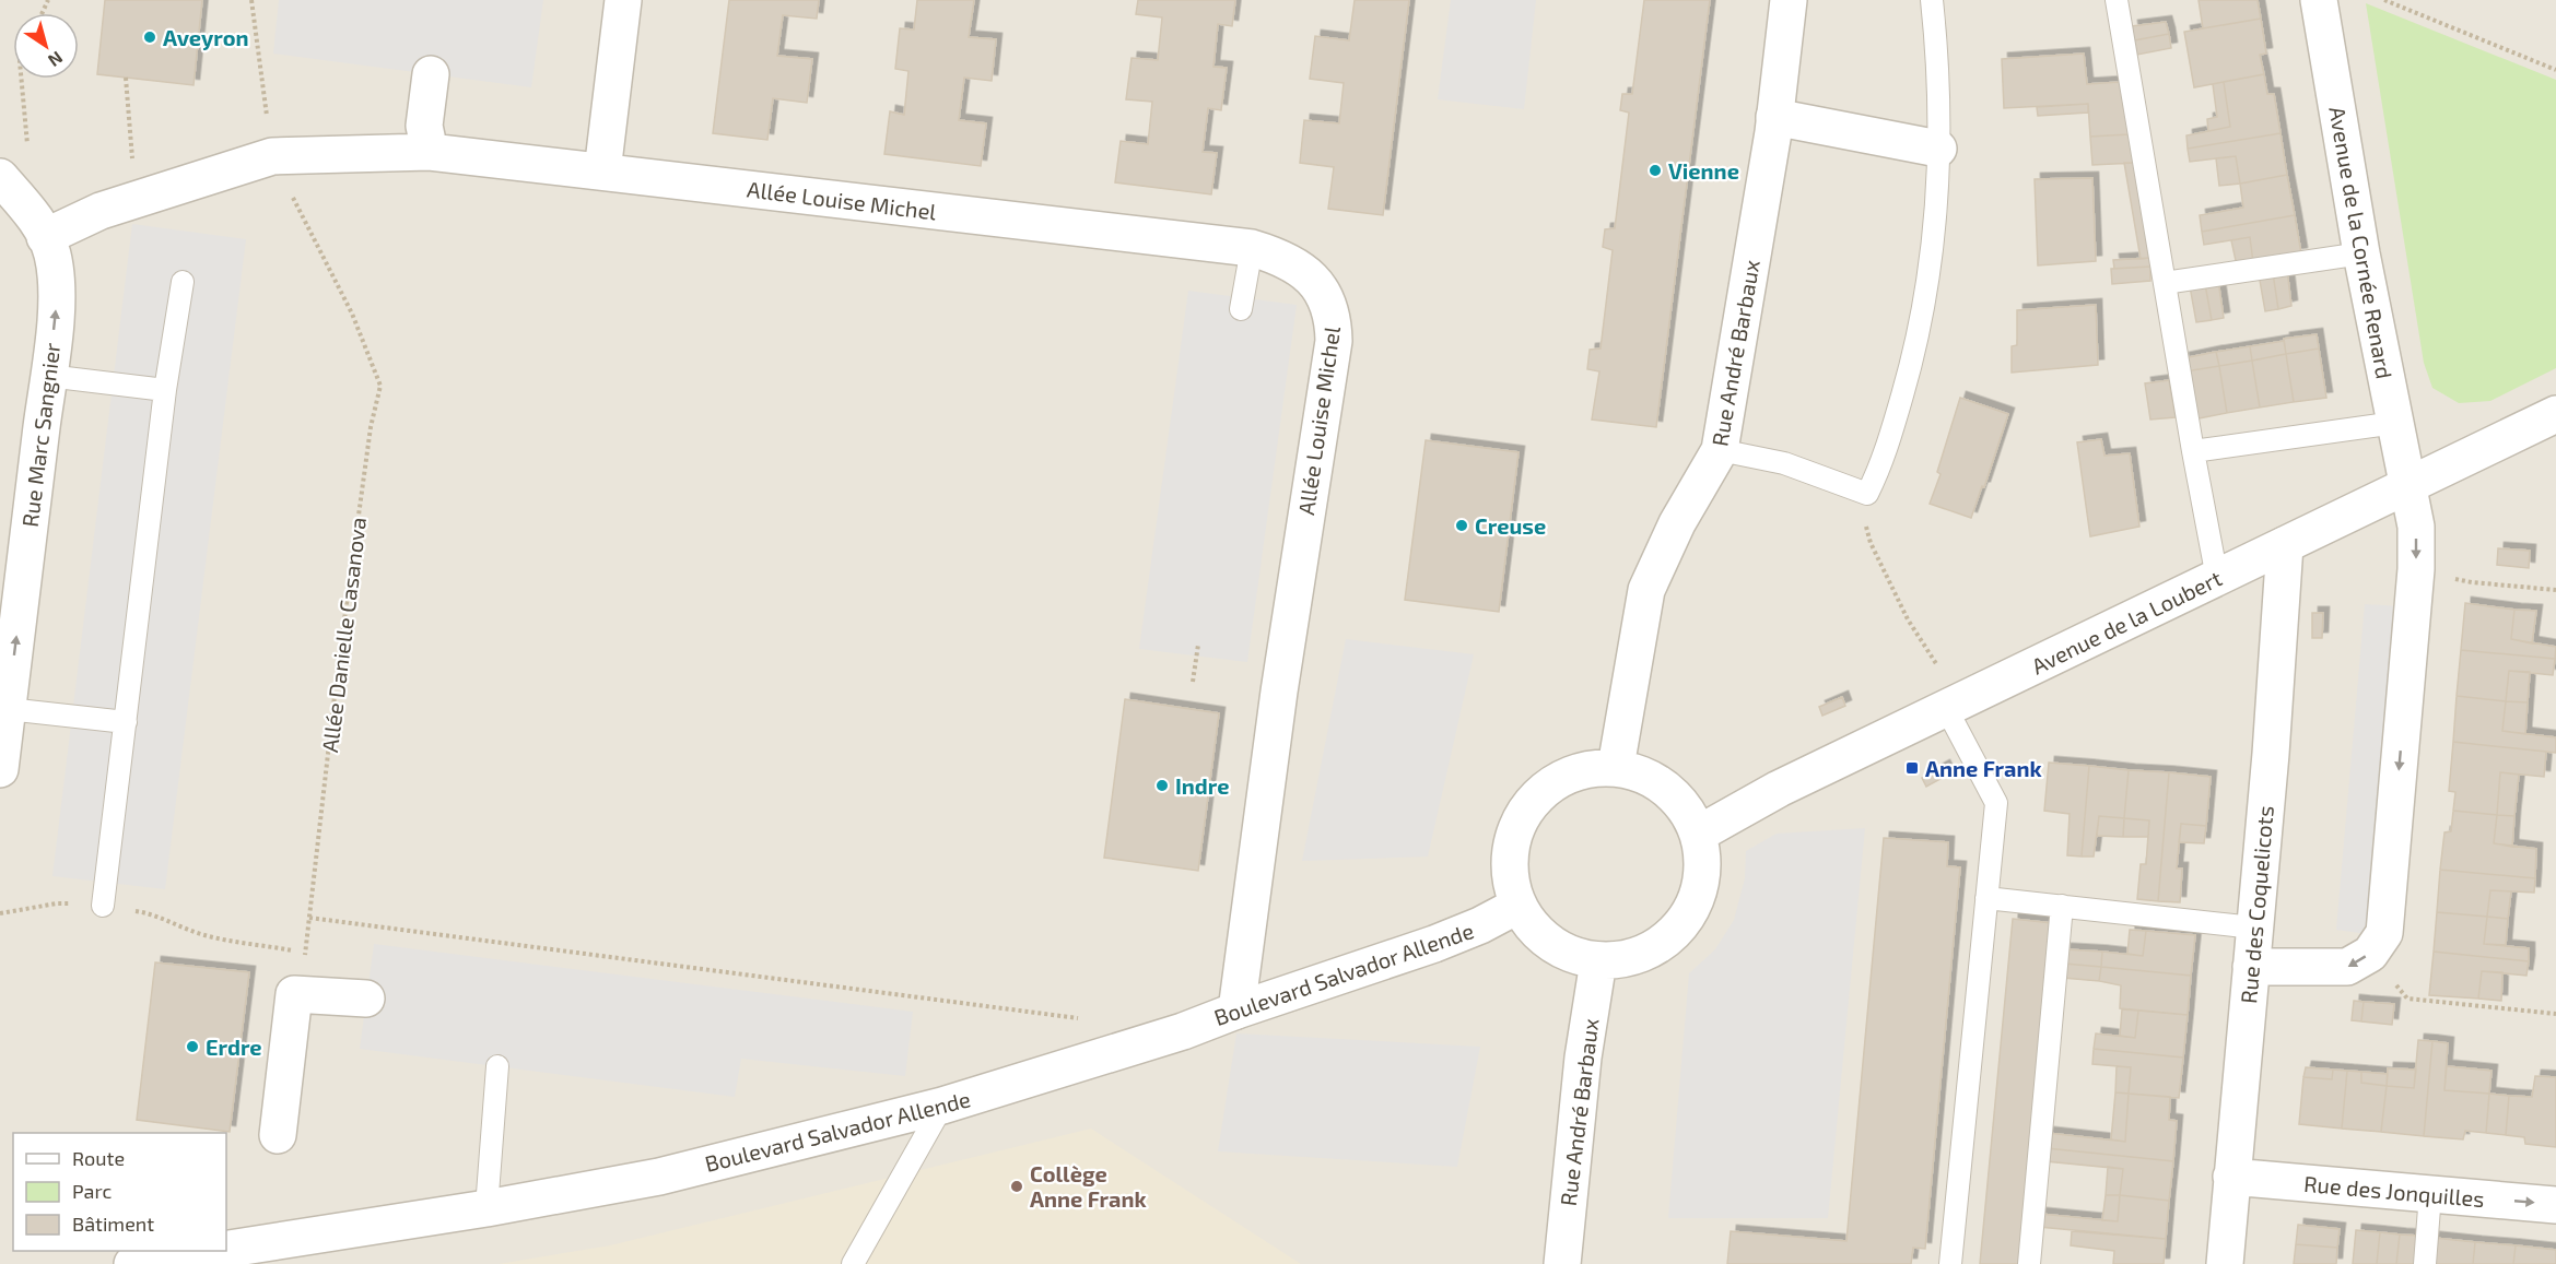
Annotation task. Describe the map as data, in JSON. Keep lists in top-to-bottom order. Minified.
{"streets":{"street":["Allée Louise Michel","Avenue de la Cornée Renard","Rue André Barbaux","Rue Marc Sangnier","Avenue de la Loubert","Rue des Coquelicots","Boulevard Salvador Allende","Rue des Jonquilles"],"path":["Allée Danielle Casanova"]},"crossings":[["Allée Louise Michel","Rue Marc Sangnier"],["Allée Louise Michel","Allée Danielle Casanova"],["Allée Louise Michel","Boulevard Salvador Allende"],["Avenue de la Cornée Renard","Avenue de la Loubert"],["Rue André Barbaux","Avenue de la Loubert"],["Rue André Barbaux","Boulevard Salvador Allende"],["Avenue de la Loubert","Rue des Coquelicots"],["Avenue de la Loubert","Boulevard Salvador Allende"],["Rue des Coquelicots","Rue des Jonquilles"]],"one_way":["Avenue de la Cornée Renard","Rue Marc Sangnier","Rue des Jonquilles"],"places":{"other":["Aveyron","Vienne","Creuse","Indre","Erdre","Collège Anne Frank"],"transit":["Anne Frank"]},"legend":["Route","Parc","Bâtiment"],"north":"bottom right"}
